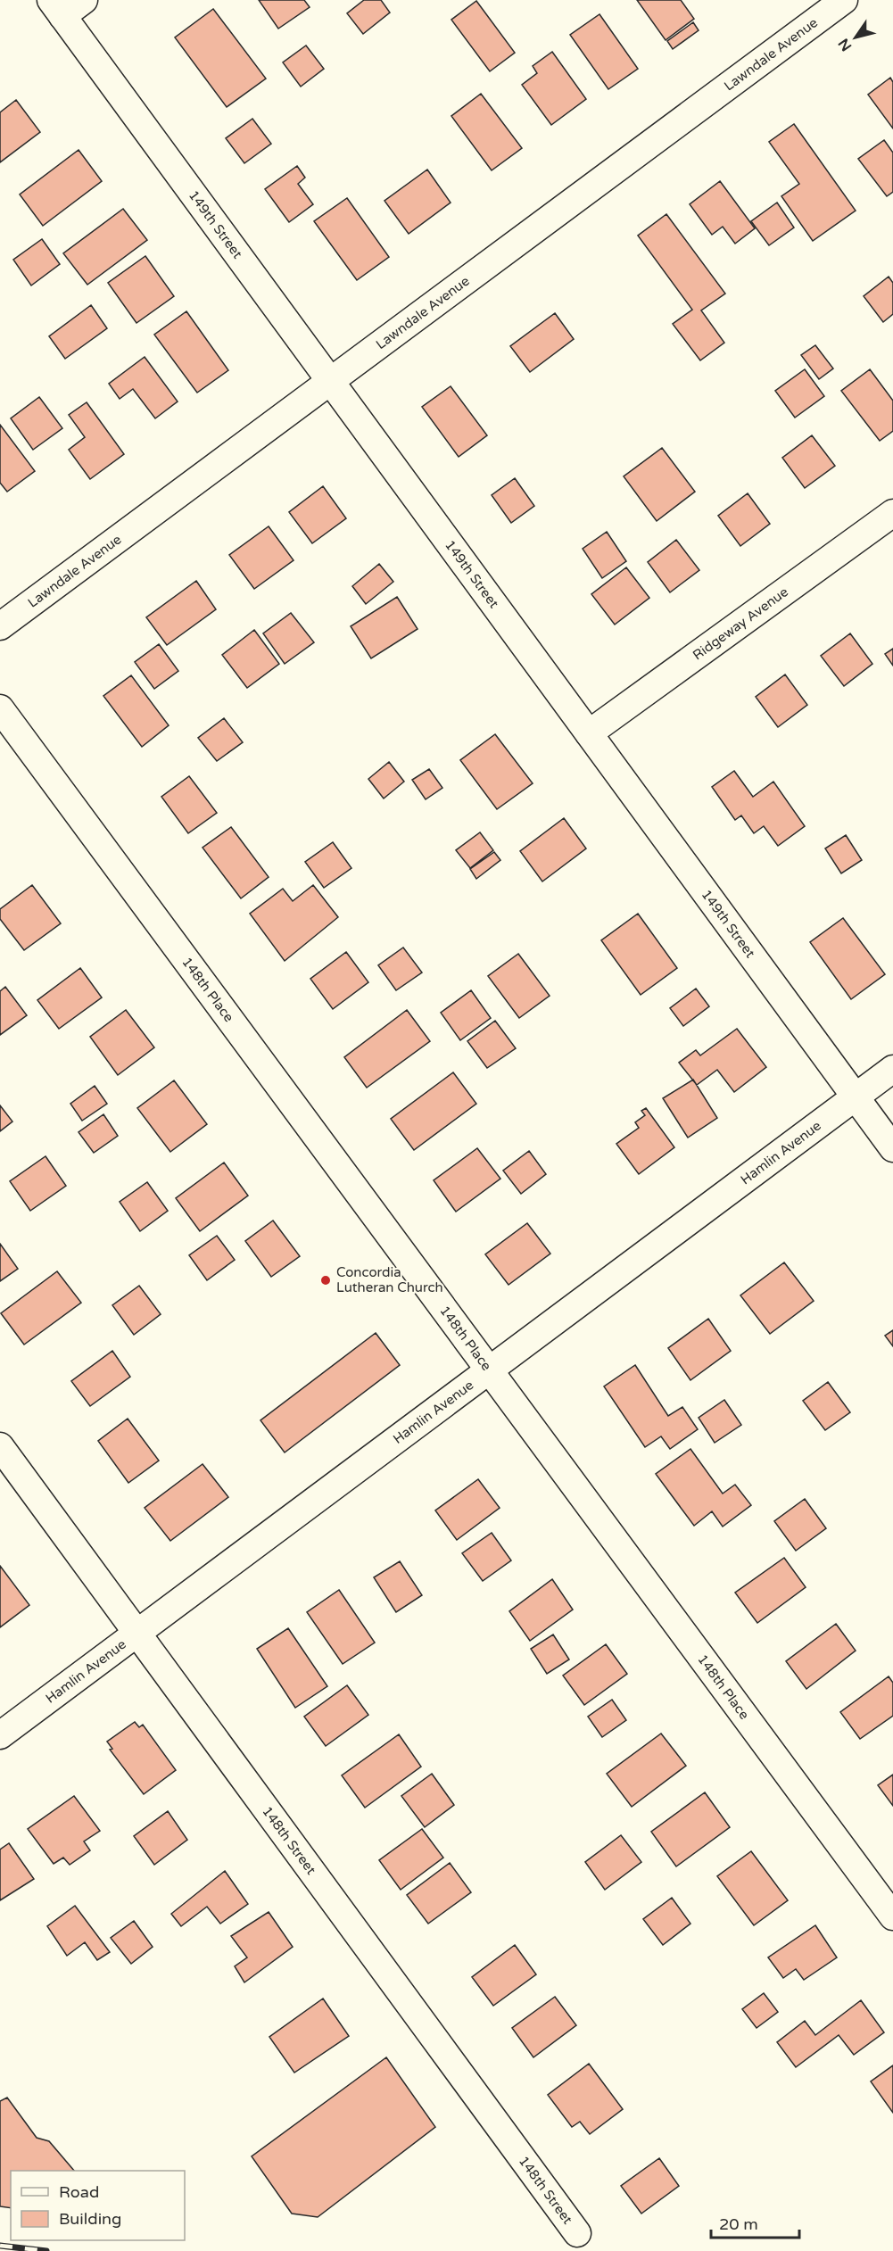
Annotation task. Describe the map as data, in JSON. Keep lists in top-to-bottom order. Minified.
{"streets":{"street":["Lawndale Avenue","149th Street","Ridgeway Avenue","148th Place","Hamlin Avenue","148th Street"]},"crossings":[["Lawndale Avenue","149th Street"],["149th Street","Ridgeway Avenue"],["149th Street","Hamlin Avenue"],["148th Place","Hamlin Avenue"],["Hamlin Avenue","148th Street"]],"places":["Concordia Lutheran Church"],"legend":["Road","Building"],"scale_bar":"20 m","north":"bottom left"}
